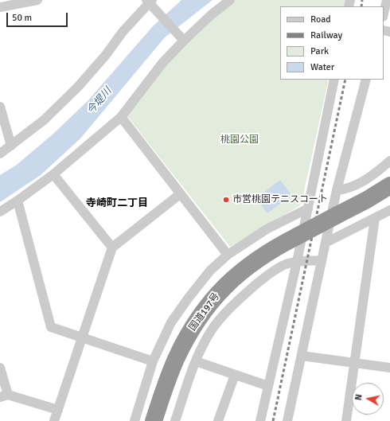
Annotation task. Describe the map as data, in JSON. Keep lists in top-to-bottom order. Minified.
{"streets":{"highway":["国道197号"]},"districts":["寺崎町二丁目"],"water":["今堤川"],"parks":["桃園公園"],"places":["市営桃園テニスコート"],"legend":["Road","Railway","Park","Water"],"scale_bar":"50 m","north":"left"}
